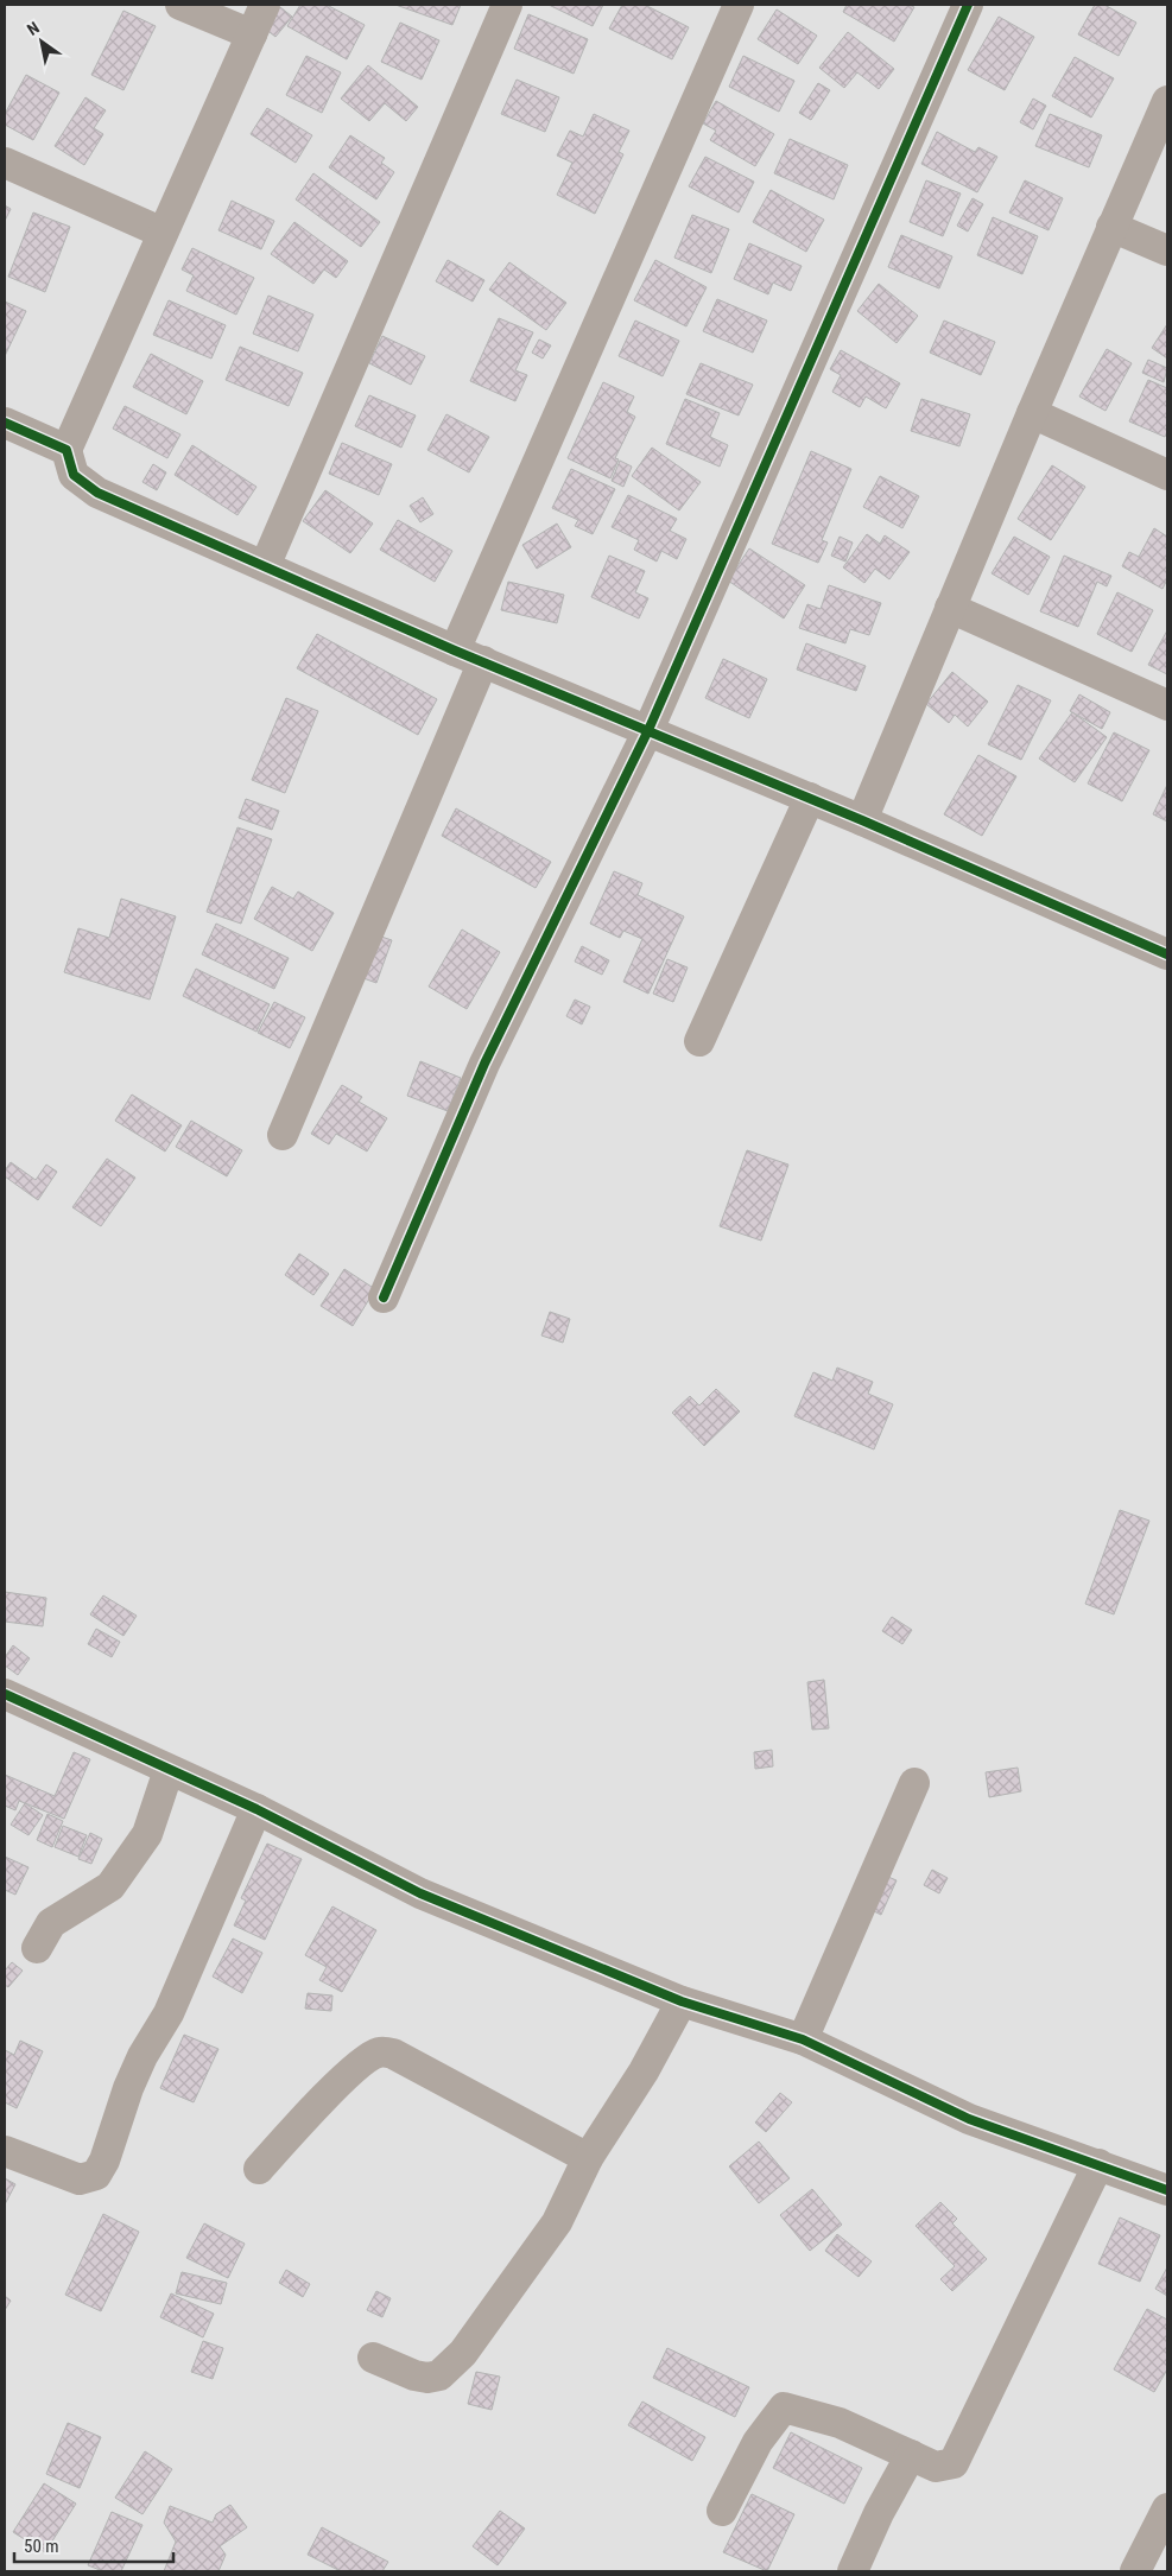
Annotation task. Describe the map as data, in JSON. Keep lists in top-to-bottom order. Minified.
{"scale_bar":"50 m","north":"top left"}
